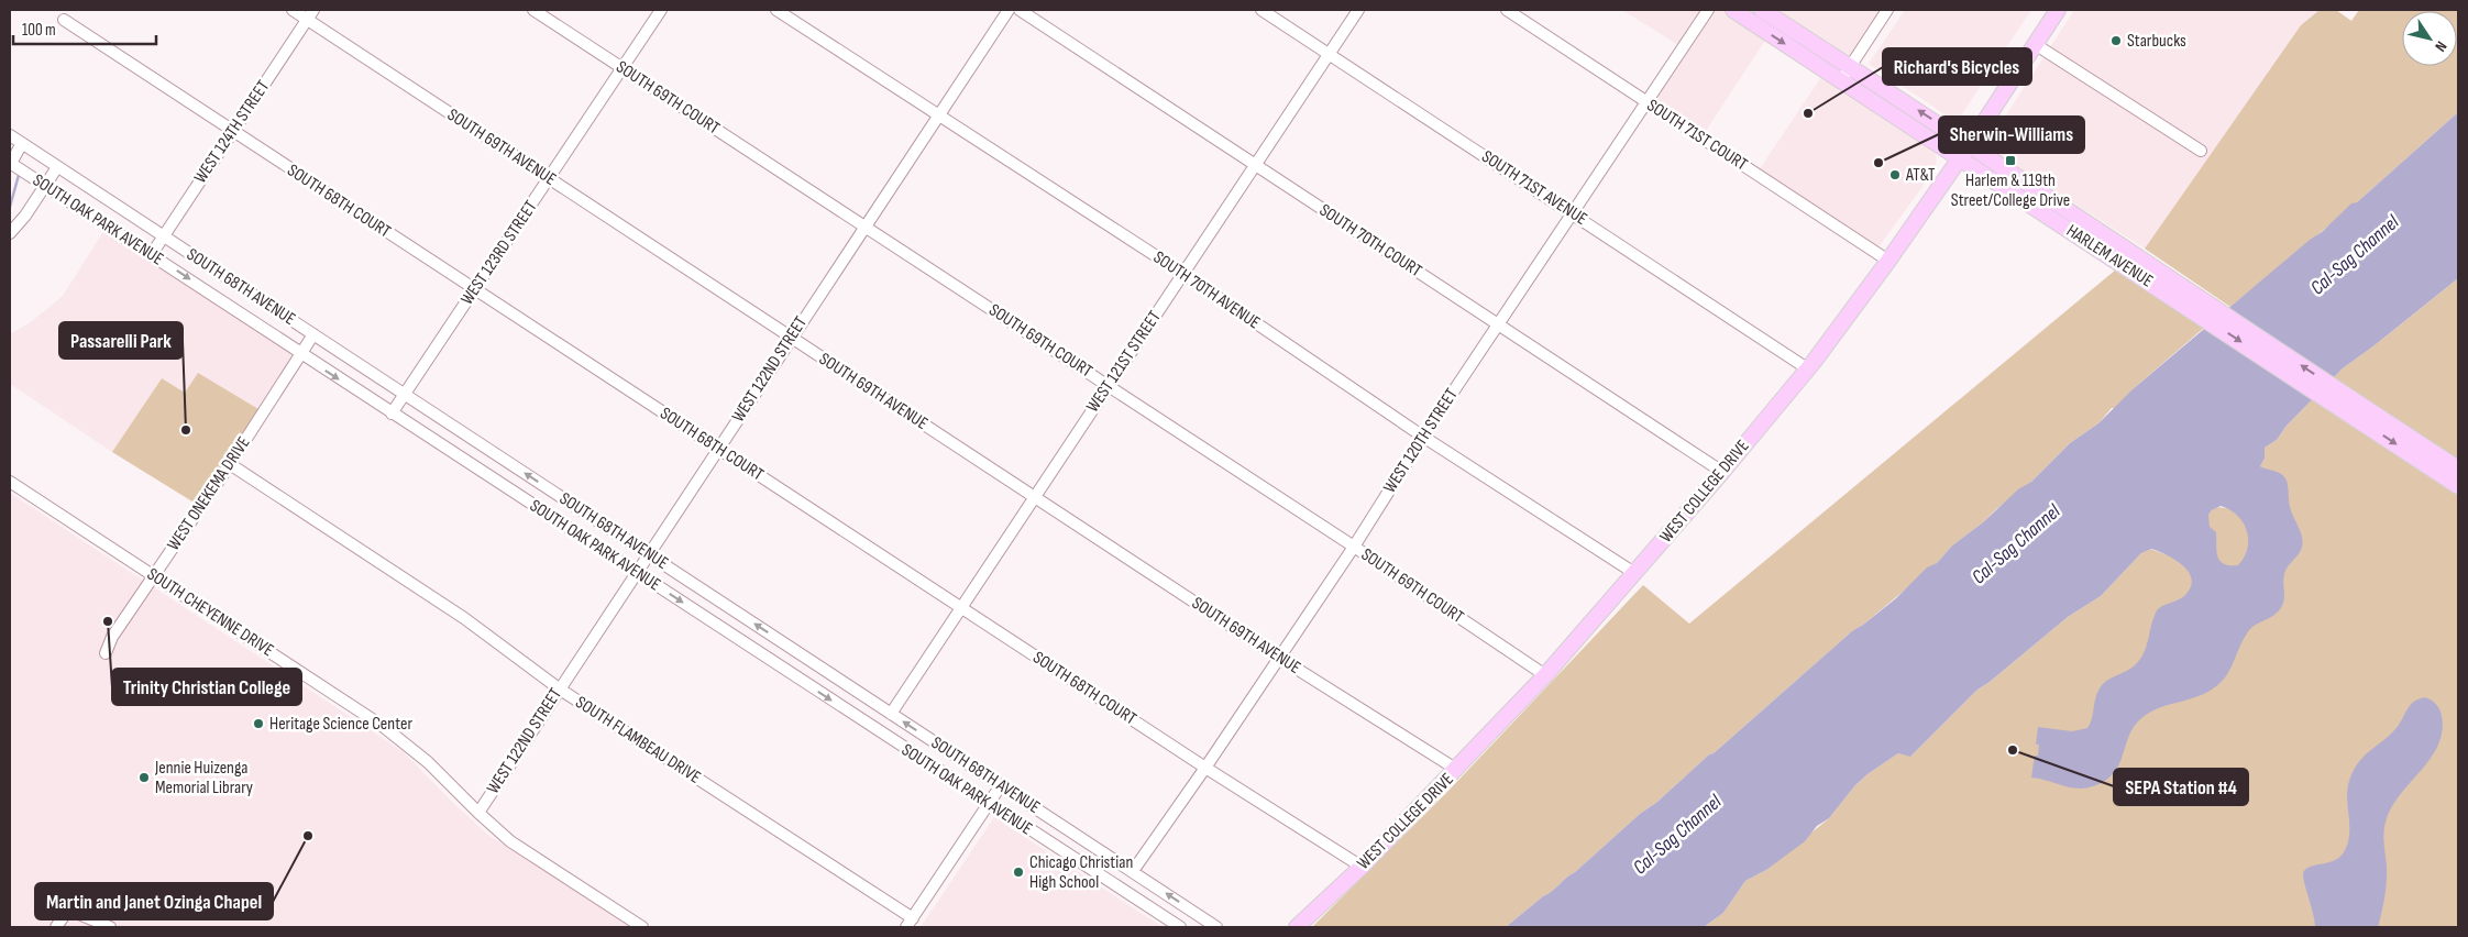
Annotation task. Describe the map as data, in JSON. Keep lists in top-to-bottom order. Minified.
{"streets":{"main road":["HARLEM AVENUE","WEST COLLEGE DRIVE"],"street":["SOUTH 69TH COURT","WEST 124TH STREET","SOUTH 71ST COURT","SOUTH 69TH AVENUE","SOUTH 71ST AVENUE","SOUTH 68TH COURT","SOUTH OAK PARK AVENUE","SOUTH 70TH COURT","WEST 123RD STREET","SOUTH 68TH AVENUE","SOUTH 70TH AVENUE","WEST 121ST STREET","WEST 122ND STREET","WEST 120TH STREET","WEST ONEKEMA DRIVE","SOUTH CHEYENNE DRIVE","SOUTH FLAMBEAU DRIVE"]},"crossings":[["SOUTH 69TH COURT","WEST 123RD STREET"],["SOUTH 69TH COURT","WEST 121ST STREET"],["SOUTH 69TH COURT","WEST 122ND STREET"],["SOUTH 69TH COURT","WEST 120TH STREET"],["SOUTH 69TH COURT","WEST COLLEGE DRIVE"],["WEST 124TH STREET","SOUTH 69TH AVENUE"],["WEST 124TH STREET","SOUTH 68TH COURT"],["WEST 124TH STREET","SOUTH OAK PARK AVENUE"],["WEST 124TH STREET","SOUTH 68TH AVENUE"],["SOUTH 71ST COURT","WEST 120TH STREET"],["SOUTH 71ST COURT","WEST COLLEGE DRIVE"],["SOUTH 69TH AVENUE","WEST 123RD STREET"],["SOUTH 69TH AVENUE","WEST 121ST STREET"],["SOUTH 69TH AVENUE","WEST 122ND STREET"],["SOUTH 69TH AVENUE","WEST 120TH STREET"],["SOUTH 69TH AVENUE","WEST COLLEGE DRIVE"],["SOUTH 71ST AVENUE","WEST 121ST STREET"],["SOUTH 71ST AVENUE","WEST 120TH STREET"],["SOUTH 71ST AVENUE","WEST COLLEGE DRIVE"],["SOUTH 68TH COURT","WEST 123RD STREET"],["SOUTH 68TH COURT","WEST 121ST STREET"],["SOUTH 68TH COURT","WEST 122ND STREET"],["SOUTH 68TH COURT","WEST 120TH STREET"],["SOUTH 68TH COURT","WEST COLLEGE DRIVE"],["SOUTH OAK PARK AVENUE","WEST 123RD STREET"],["SOUTH OAK PARK AVENUE","WEST 122ND STREET"],["SOUTH OAK PARK AVENUE","WEST ONEKEMA DRIVE"],["SOUTH 70TH COURT","WEST 121ST STREET"],["SOUTH 70TH COURT","WEST 120TH STREET"],["SOUTH 70TH COURT","WEST COLLEGE DRIVE"],["WEST 123RD STREET","SOUTH 68TH AVENUE"],["HARLEM AVENUE","WEST COLLEGE DRIVE"],["SOUTH 68TH AVENUE","WEST 121ST STREET"],["SOUTH 68TH AVENUE","WEST 122ND STREET"],["SOUTH 68TH AVENUE","WEST 120TH STREET"],["SOUTH 68TH AVENUE","WEST ONEKEMA DRIVE"],["SOUTH 70TH AVENUE","WEST 121ST STREET"],["SOUTH 70TH AVENUE","WEST 122ND STREET"],["SOUTH 70TH AVENUE","WEST 120TH STREET"],["SOUTH 70TH AVENUE","WEST COLLEGE DRIVE"],["WEST 122ND STREET","SOUTH CHEYENNE DRIVE"],["WEST 122ND STREET","SOUTH FLAMBEAU DRIVE"],["WEST ONEKEMA DRIVE","SOUTH CHEYENNE DRIVE"],["WEST ONEKEMA DRIVE","SOUTH FLAMBEAU DRIVE"]],"one_way":["SOUTH OAK PARK AVENUE","SOUTH 68TH AVENUE"],"water":["Cal-Sag Channel"],"places":{"other":["Starbucks","Richard's Bicycles","Sherwin-Williams","AT&T","Passarelli Park","Trinity Christian College","Heritage Science Center","SEPA Station #4","Jennie Huizenga Memorial Library","Martin and Janet Ozinga Chapel","Chicago Christian High School"],"transit":["Harlem & 119th Street/College Drive"]},"scale_bar":"100 m","north":"bottom right"}
